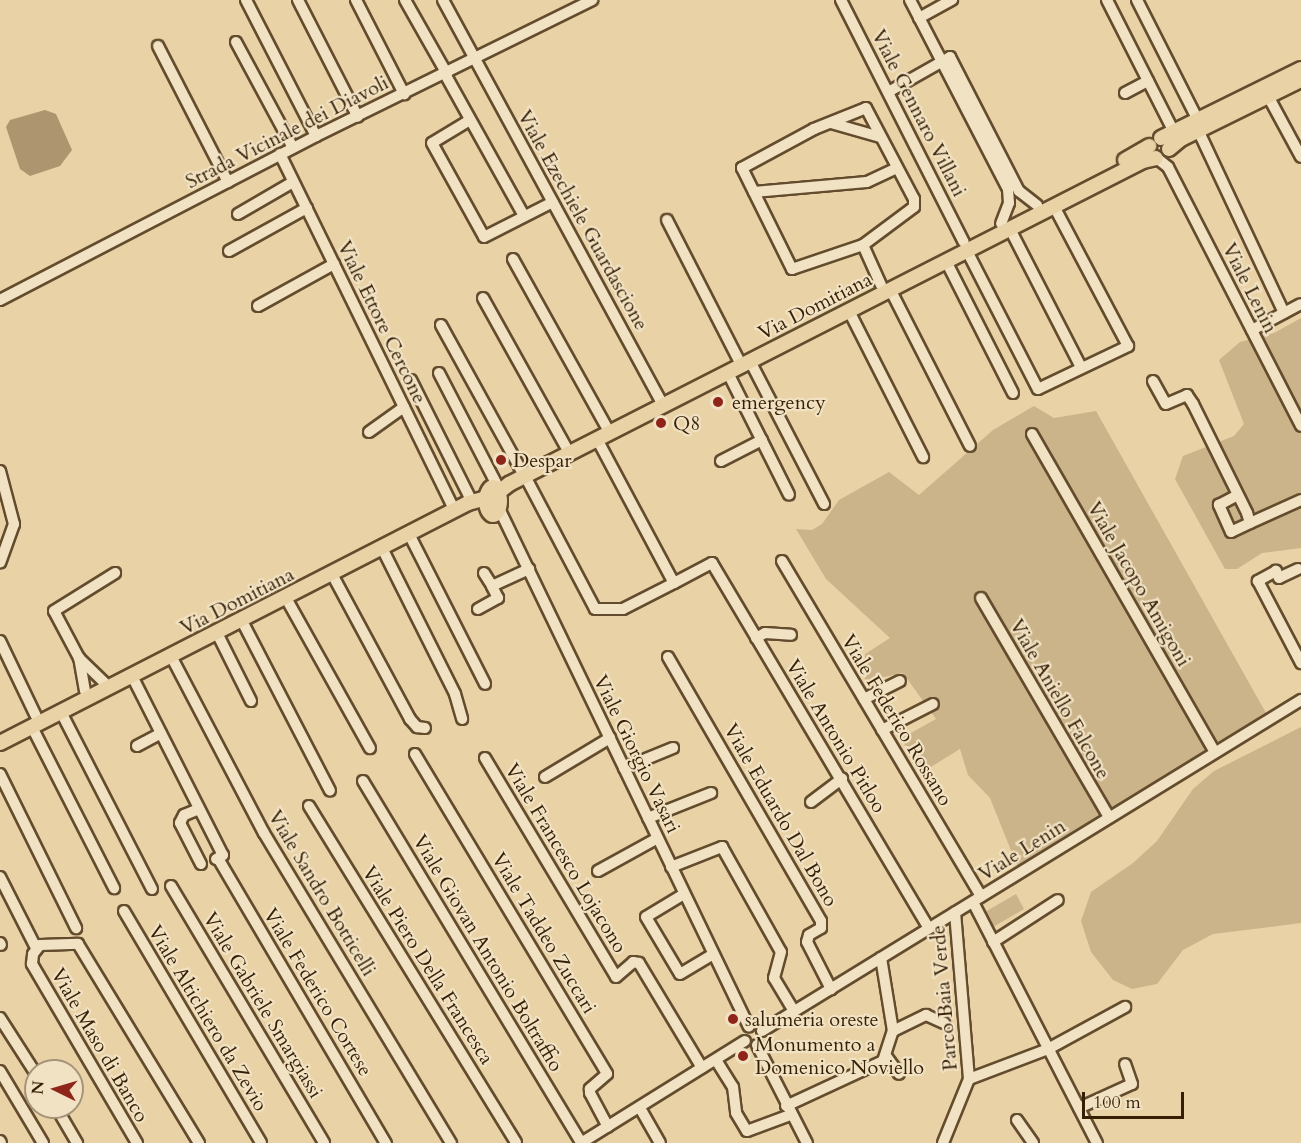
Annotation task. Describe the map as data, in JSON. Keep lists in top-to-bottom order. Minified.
{"streets":{"main road":["Via Domitiana"],"street":["Viale Gennaro Villani","Strada Vicinale dei Diavoli","Viale Ezechiele Guardascione","Viale Lenin","Viale Ettore Cercone","Viale Jacopo Amigoni","Viale Aniello Falcone","Viale Federico Rossano","Viale Antonio Pitloo","Viale Giorgio Vasari","Viale Eduardo Dal Bono","Viale Francesco Lojacono","Viale Sandro Botticelli","Viale Taddeo Zuccari","Viale Giovan Antonio Boltraffio","Viale Piero Della Francesca","Viale Federico Cortese","Parco Baia Verde","Viale Gabriele Smargiassi","Viale Altichiero da Zevio","Viale Maso di Banco"]},"crossings":[["Viale Gennaro Villani","Via Domitiana"],["Strada Vicinale dei Diavoli","Viale Ezechiele Guardascione"],["Strada Vicinale dei Diavoli","Viale Ettore Cercone"],["Viale Ezechiele Guardascione","Via Domitiana"],["Viale Lenin","Via Domitiana"],["Viale Lenin","Viale Jacopo Amigoni"],["Viale Lenin","Viale Aniello Falcone"],["Viale Lenin","Viale Federico Rossano"],["Viale Lenin","Viale Antonio Pitloo"],["Viale Lenin","Viale Giorgio Vasari"],["Viale Lenin","Viale Eduardo Dal Bono"],["Viale Lenin","Parco Baia Verde"],["Via Domitiana","Viale Ettore Cercone"],["Via Domitiana","Viale Giorgio Vasari"],["Via Domitiana","Viale Sandro Botticelli"]],"places":["emergency","Q8","Despar","salumeria oreste","Monumento a Domenico Noviello"],"scale_bar":"100 m","north":"left"}
